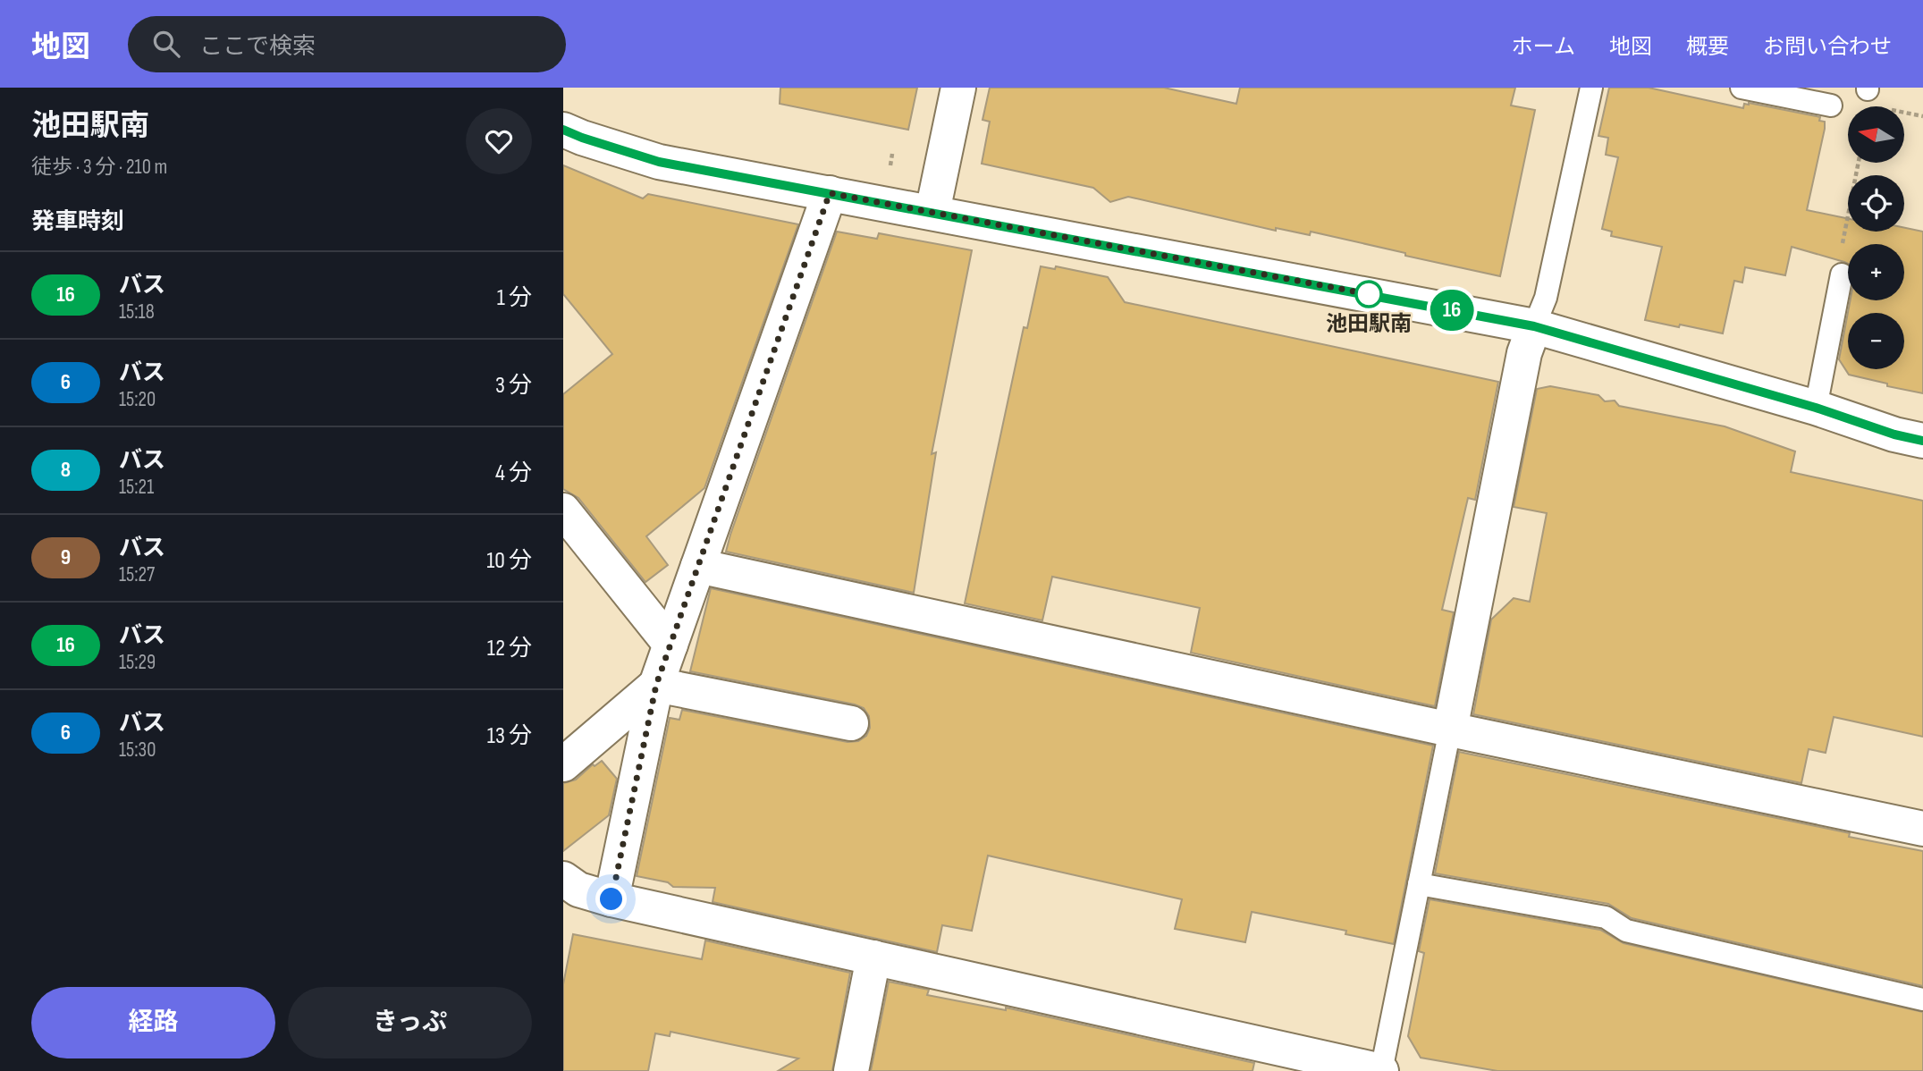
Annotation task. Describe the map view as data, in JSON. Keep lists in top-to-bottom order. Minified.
{"places":["池田駅南"],"lines":["bus line 16"],"north":"left","page":{"header":"地図","search":"ここで検索","nav":["ホーム","地図","概要","お問い合わせ"],"heading":[["池田駅南","徒歩 · 3 分 · 210 m"],"発車時刻"],"on_map":"16","map_buttons":["+","−"],"list":[{"mark":"16","name":"バス","note":"15:18","value":"1 分"},{"mark":"6","name":"バス","note":"15:20","value":"3 分"},{"mark":"8","name":"バス","note":"15:21","value":"4 分"},{"mark":"9","name":"バス","note":"15:27","value":"10 分"},{"mark":"16","name":"バス","note":"15:29","value":"12 分"},{"mark":"6","name":"バス","note":"15:30","value":"13 分"}],"buttons":["経路","きっぷ"]}}
